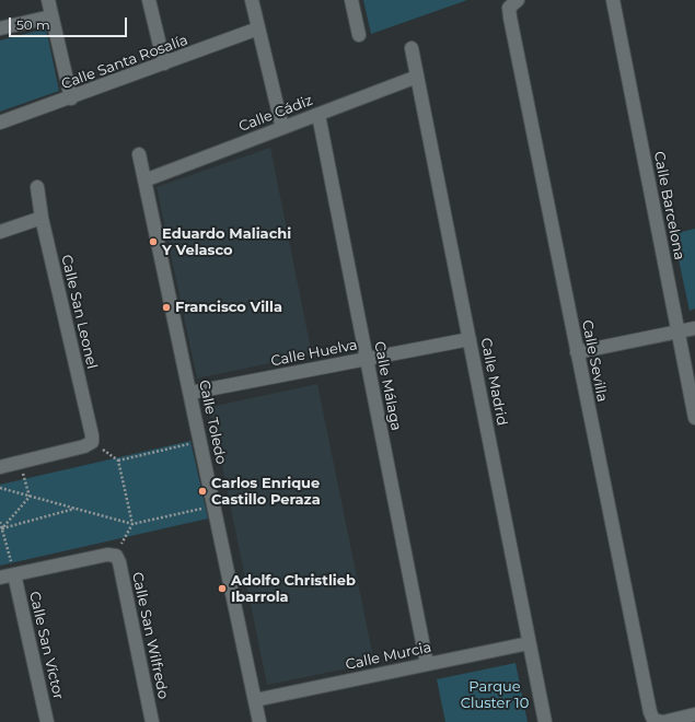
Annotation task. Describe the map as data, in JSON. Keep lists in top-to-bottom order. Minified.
{"streets":{"street":["Calle Santa Rosalía","Calle Cádiz","Calle Barcelona","Calle San Leonel","Calle Huelva","Calle Sevilla","Calle Madrid","Calle Málaga","Calle Toledo","Calle San Wilfredo","Calle San Víctor","Calle Murcia"]},"crossings":[["Calle Cádiz","Calle Madrid"],["Calle Cádiz","Calle Málaga"],["Calle Cádiz","Calle Toledo"],["Calle Huelva","Calle Madrid"],["Calle Huelva","Calle Málaga"],["Calle Huelva","Calle Toledo"],["Calle Madrid","Calle Murcia"],["Calle Málaga","Calle Murcia"],["Calle Toledo","Calle Murcia"]],"parks":["Parque Cluster 10"],"places":["Eduardo Maliachi Y Velasco","Francisco Villa","Carlos Enrique Castillo Peraza","Adolfo Christlieb Ibarrola"],"scale_bar":"50 m"}
